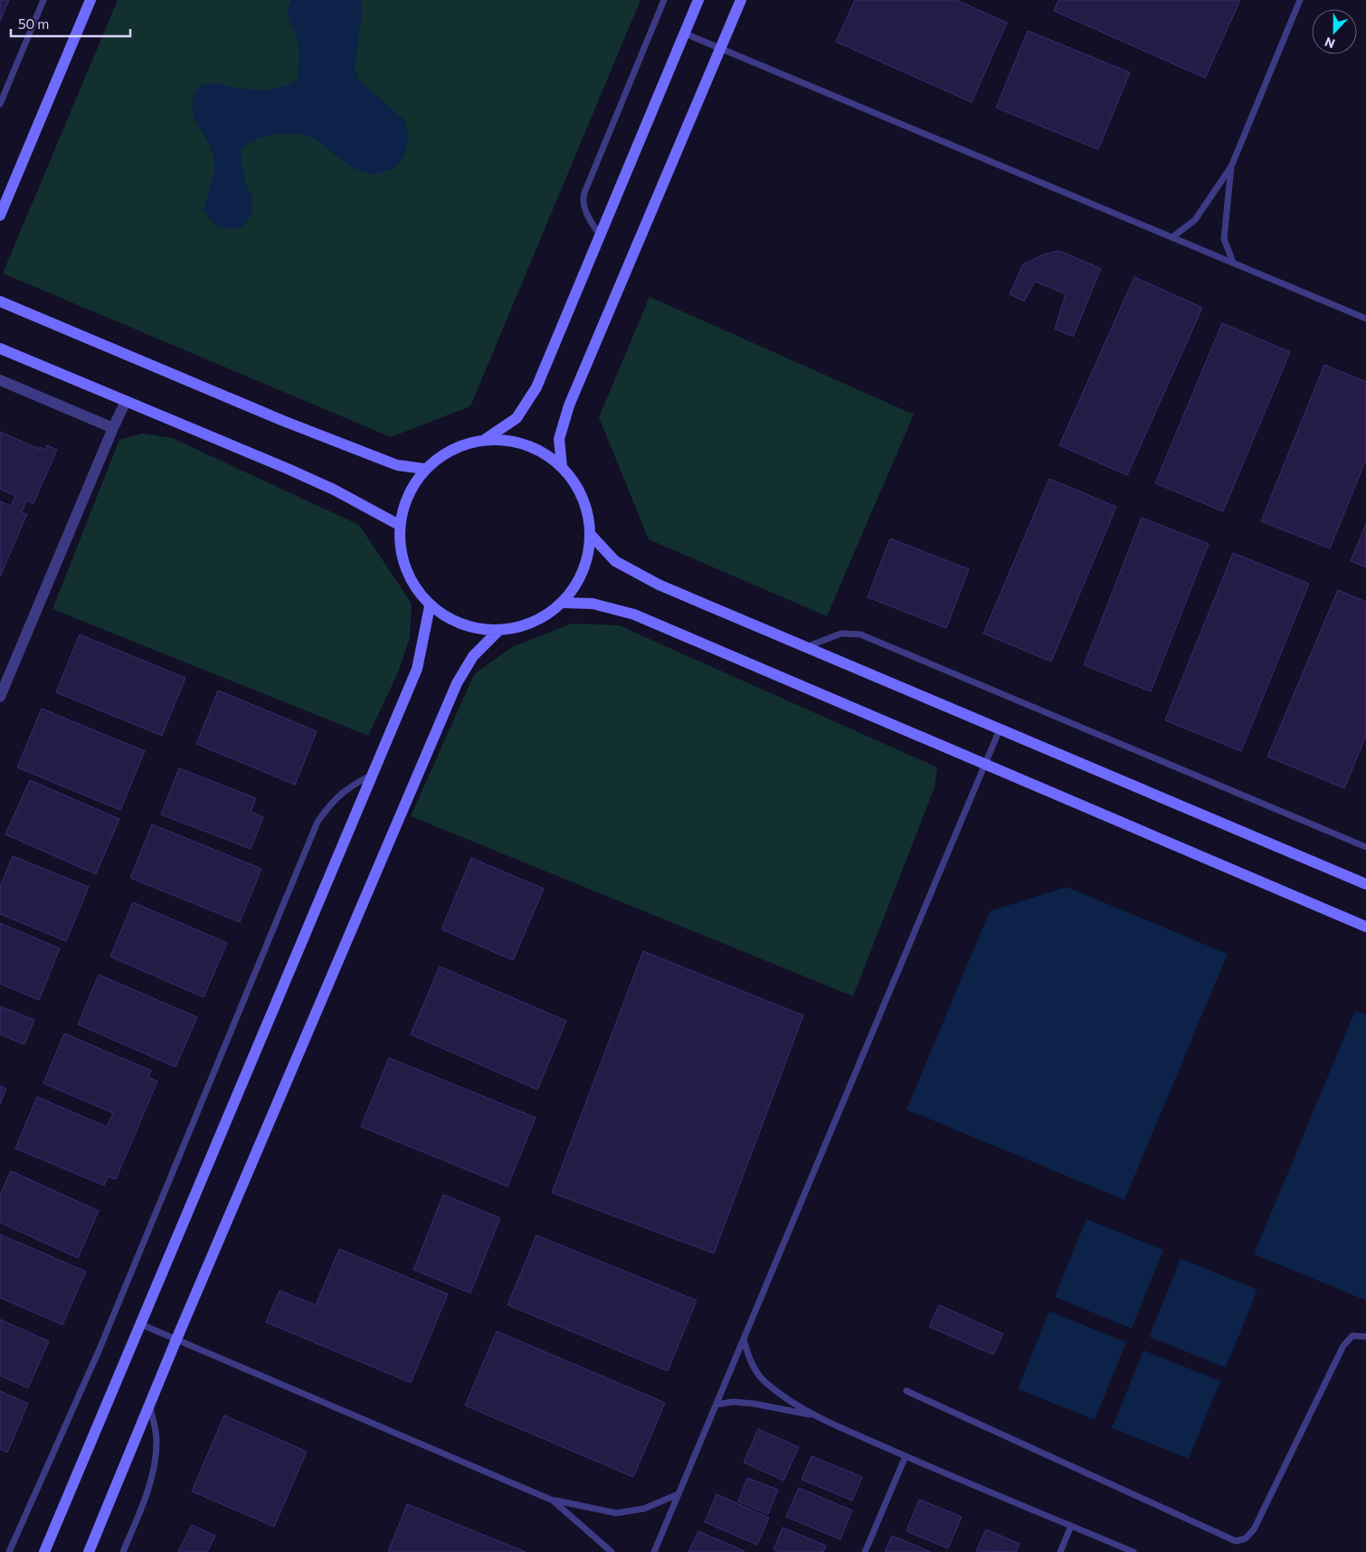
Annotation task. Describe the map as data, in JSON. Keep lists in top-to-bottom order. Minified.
{"scale_bar":"50 m","north":"bottom"}
